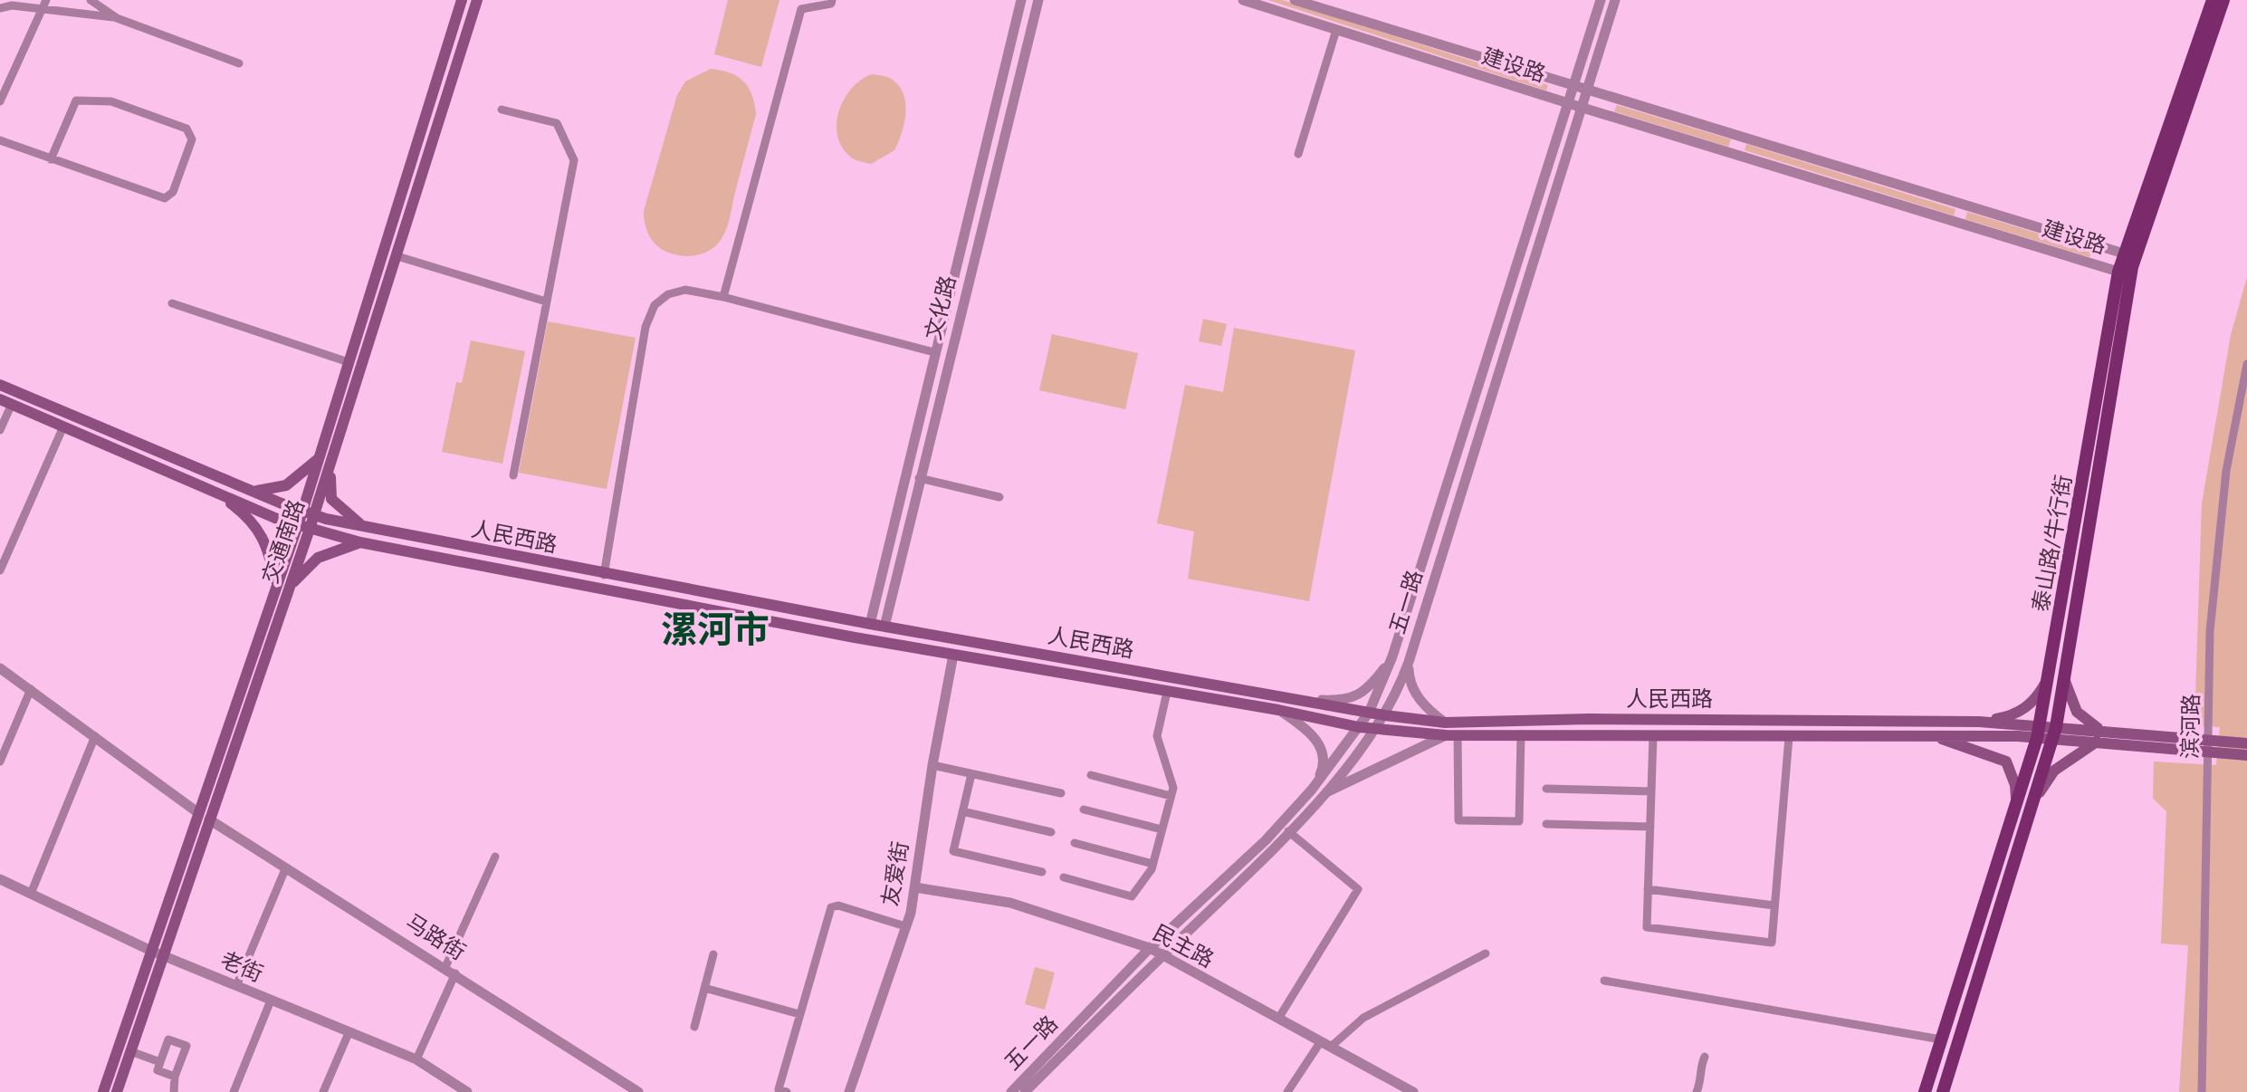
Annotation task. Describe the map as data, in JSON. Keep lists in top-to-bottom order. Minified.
{"streets":{"main road":["人民西路","交通南路","泰山路/牛行街"],"street":["建设路","文化路","五一路","滨河路","友爱街","马路街","民主路","老街"]},"crossings":[["建设路","泰山路/牛行街"],["建设路","五一路"],["文化路","人民西路"],["人民西路","交通南路"],["人民西路","泰山路/牛行街"],["人民西路","五一路"],["人民西路","滨河路"],["人民西路","友爱街"],["交通南路","马路街"],["交通南路","老街"],["五一路","民主路"],["友爱街","民主路"]],"districts":["漯河市"]}
